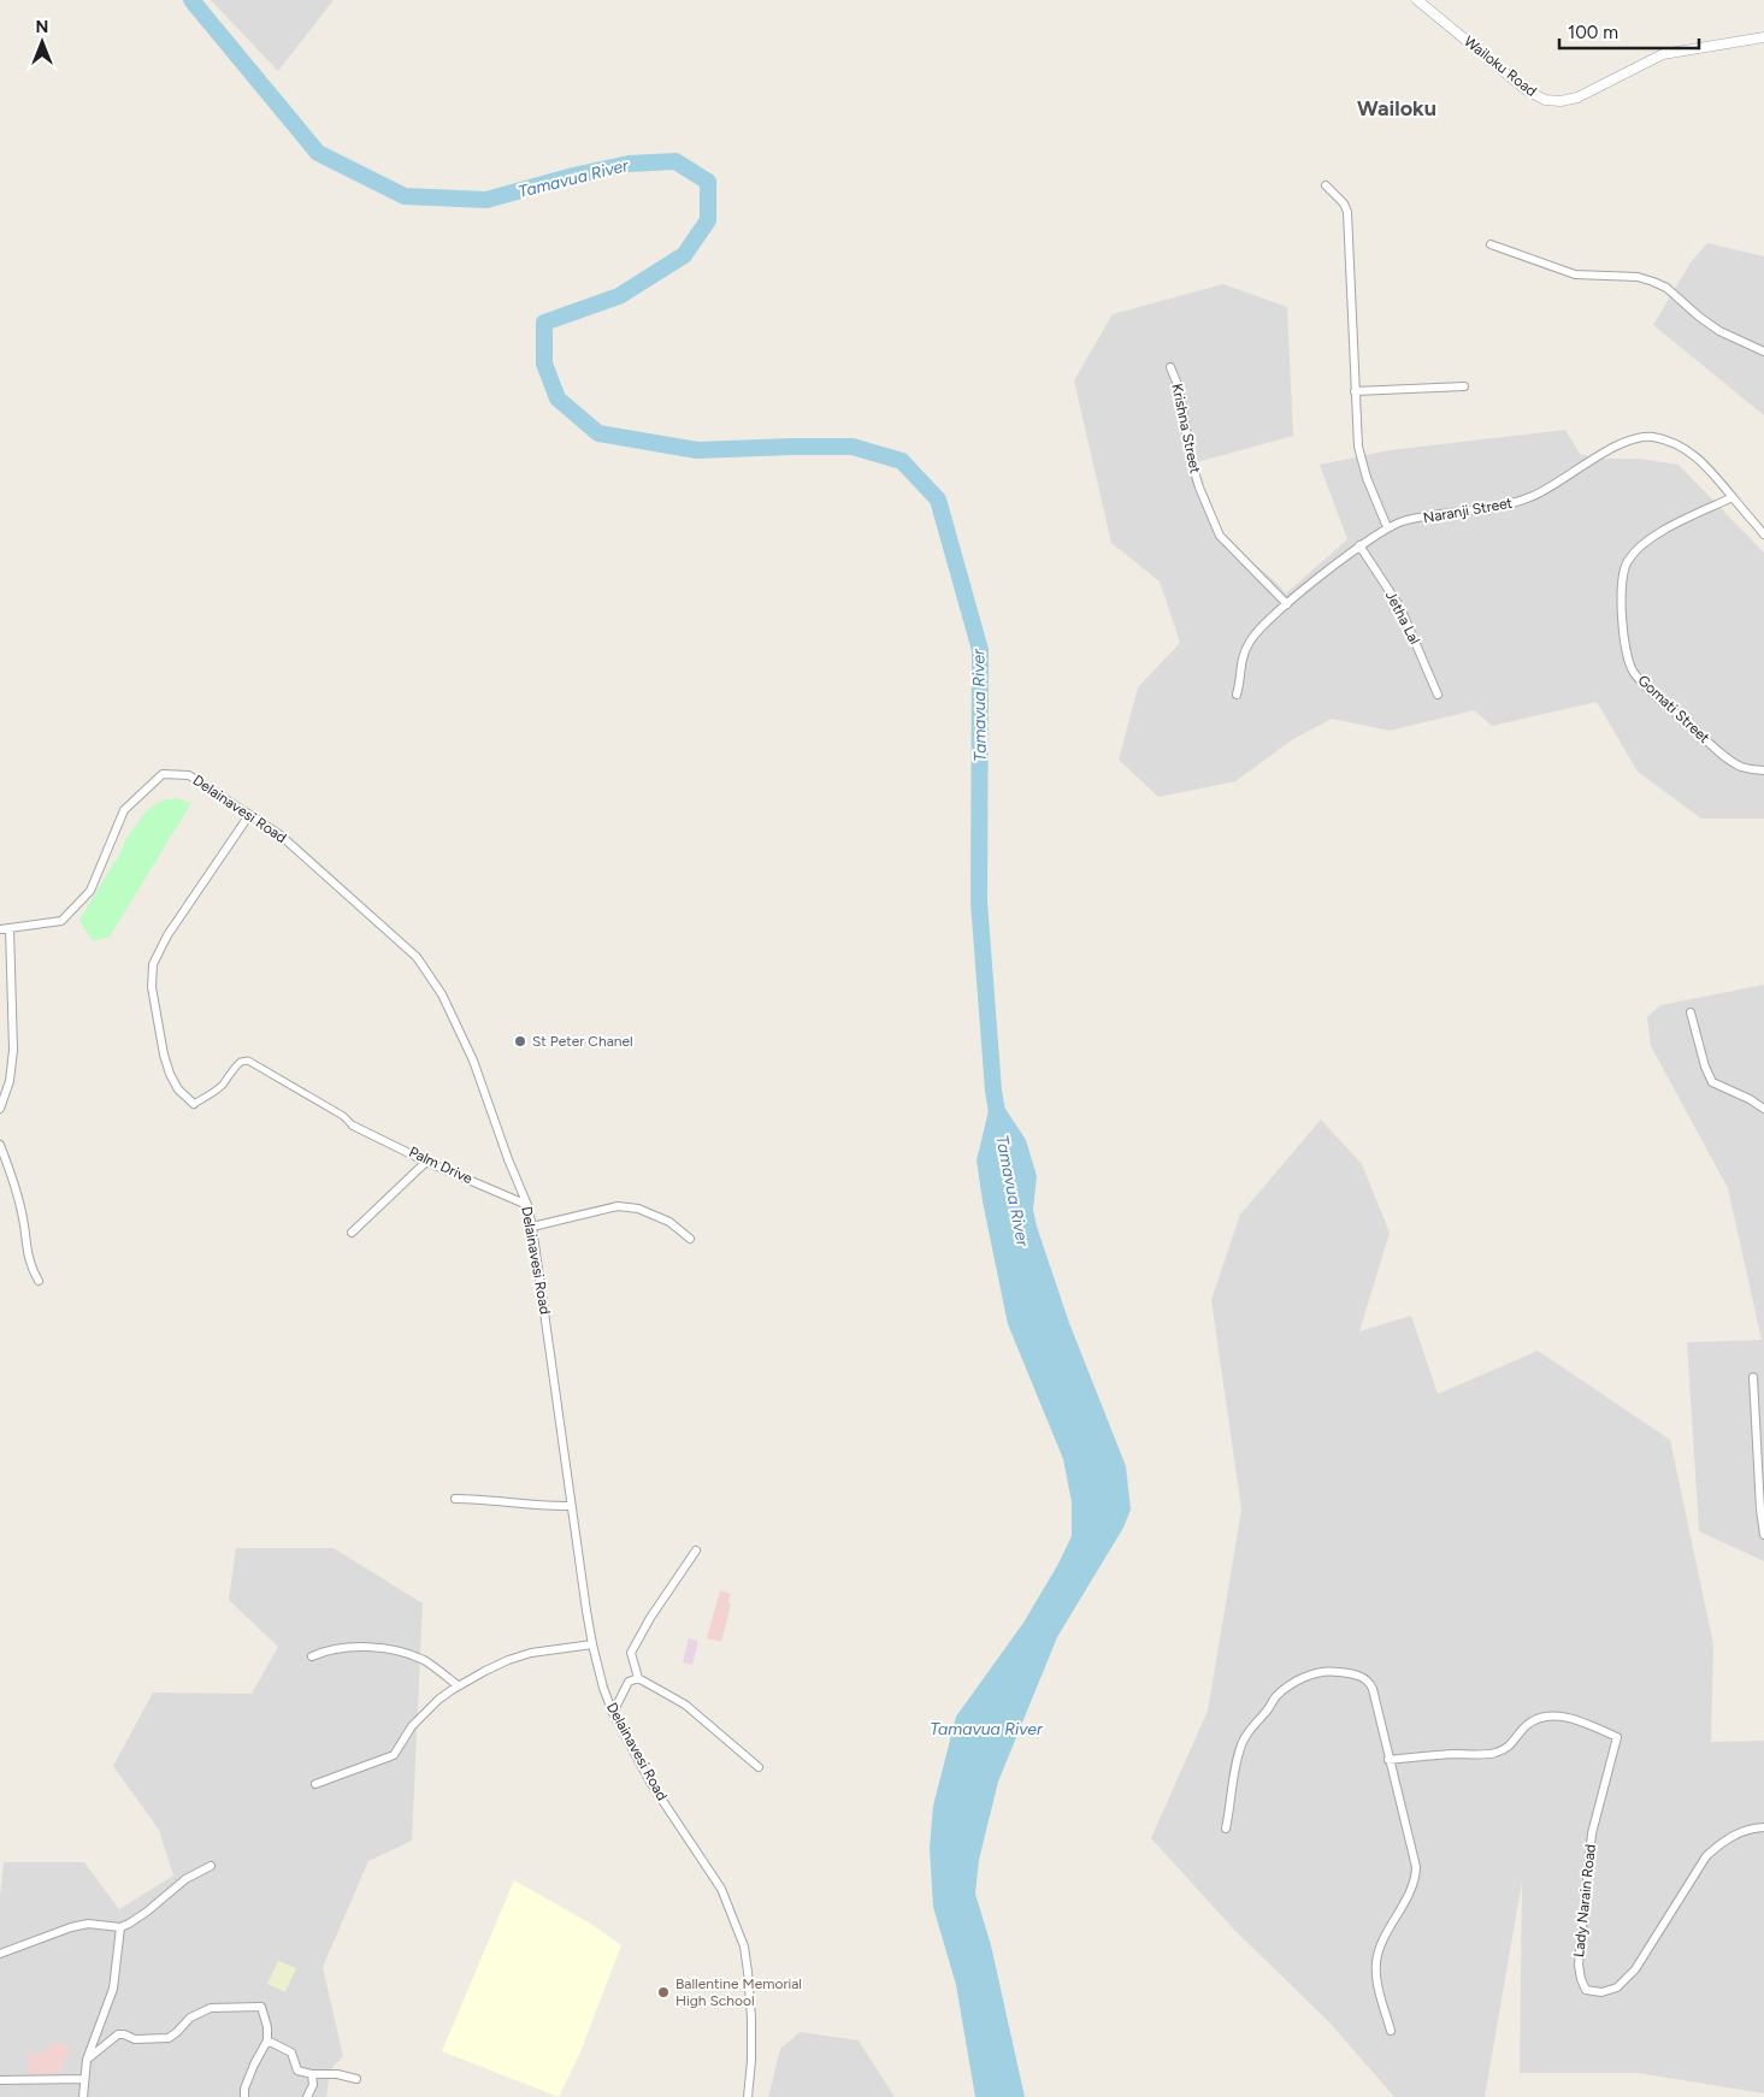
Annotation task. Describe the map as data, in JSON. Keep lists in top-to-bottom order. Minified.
{"streets":{"street":["Wailoku Road","Krishna Street","Naranji Street","Jetha Lal","Gomati Street","Delainavesi Road","Palm Drive","Lady Narain Road"]},"crossings":[["Krishna Street","Naranji Street"],["Naranji Street","Jetha Lal"],["Naranji Street","Gomati Street"],["Delainavesi Road","Palm Drive"]],"districts":["Wailoku"],"water":["Tamavua River"],"places":["St Peter Chanel","Ballentine Memorial High School"],"scale_bar":"100 m","north":"top"}
